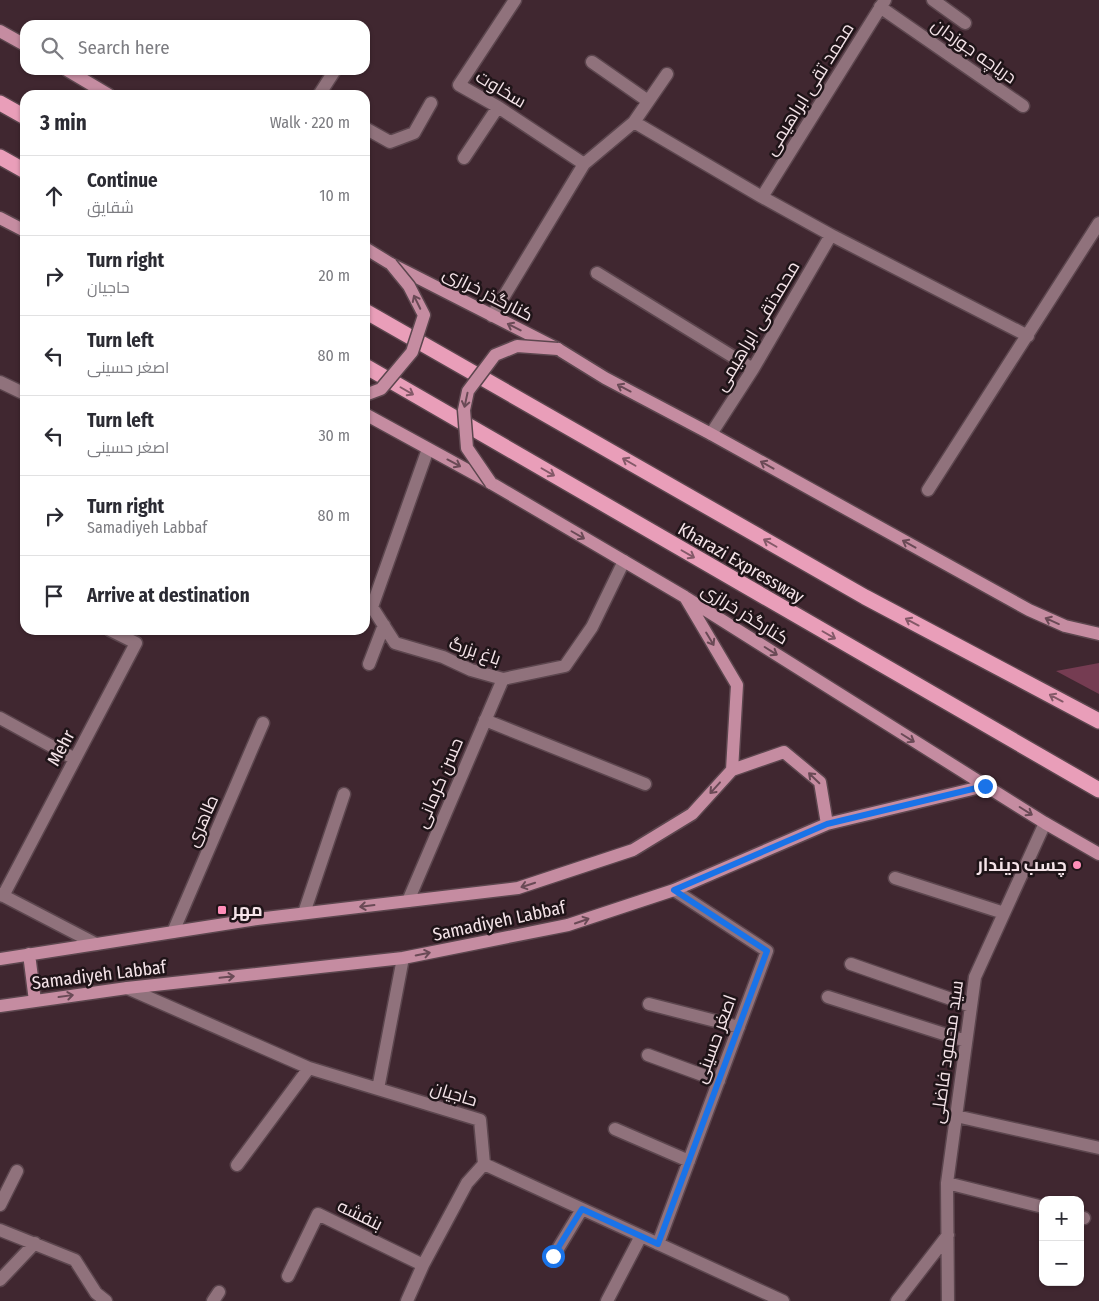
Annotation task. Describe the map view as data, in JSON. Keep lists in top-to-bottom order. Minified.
{"streets":{"highway":["Kharazi Expressway"],"main road":["کنارگذر خرازی","Samadiyeh Labbaf"],"street":["دریاچه جوزدان","سخاوت","محمد تقی ابراهیمی","محمدتقی ابراهیمی","باغ بزرگ","Mehr","حسن کرمانی","طاهری","اصغر حسینی","سید محمود فاضلی","حاجیان","بنفشه"]},"crossings":[["دریاچه جوزدان","محمد تقی ابراهیمی"],["کنارگذر خرازی","محمدتقی ابراهیمی"],["کنارگذر خرازی","باغ بزرگ"],["کنارگذر خرازی","Samadiyeh Labbaf"],["کنارگذر خرازی","سید محمود فاضلی"],["باغ بزرگ","حسن کرمانی"],["حسن کرمانی","Samadiyeh Labbaf"],["طاهری","Samadiyeh Labbaf"],["Samadiyeh Labbaf","اصغر حسینی"],["Samadiyeh Labbaf","حاجیان"]],"places":{"other":["چسب دیندار"],"transit":["مهر"]},"page":{"search":"Search here","heading":["3 min","Walk · 220 m"],"list":[["Continue","شقایق","10 m"],["Turn right","حاجیان","20 m"],["Turn left","اصغر حسینی","80 m"],["Turn left","اصغر حسینی","30 m"],["Turn right","Samadiyeh Labbaf","80 m"],"Arrive at destination"],"map_buttons":["+","−"]}}
